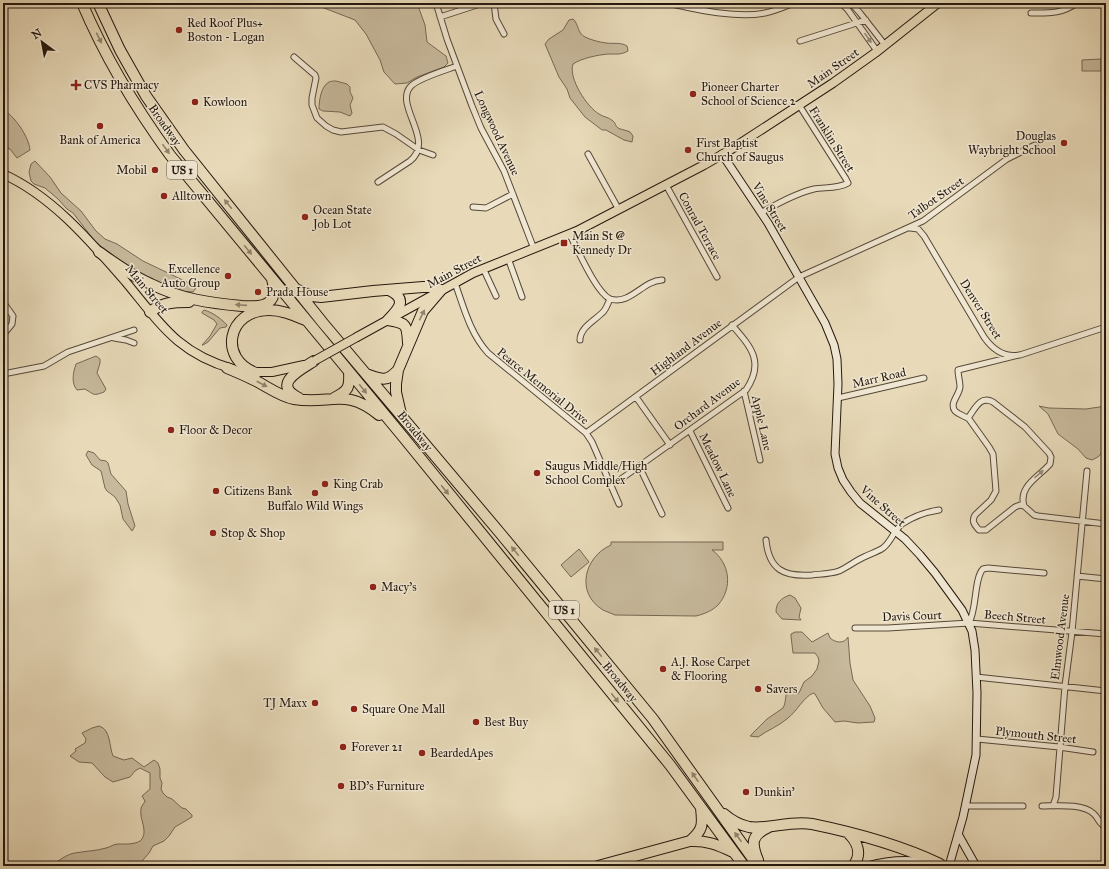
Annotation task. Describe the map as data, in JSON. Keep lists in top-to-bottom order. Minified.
{"streets":{"highway":["Broadway","US 1"],"main road":["Main Street"],"street":["Longwood Avenue","Franklin Street","Talbot Street","Vine Street","Conrad Terrace","Denver Street","Highland Avenue","Marr Road","Pearce Memorial Drive","Orchard Avenue","Apple Lane","Meadow Lane","Davis Court","Beech Street","Elmwood Avenue","Plymouth Street"]},"crossings":[["Main Street","Longwood Avenue"],["Main Street","Franklin Street"],["Main Street","Vine Street"],["Main Street","Conrad Terrace"],["Main Street","Pearce Memorial Drive"],["Franklin Street","Vine Street"],["Talbot Street","Vine Street"],["Talbot Street","Denver Street"],["Talbot Street","Highland Avenue"],["Vine Street","Highland Avenue"],["Vine Street","Marr Road"],["Vine Street","Davis Court"],["Vine Street","Beech Street"],["Vine Street","Plymouth Street"],["Highland Avenue","Pearce Memorial Drive"],["Highland Avenue","Orchard Avenue"],["Orchard Avenue","Apple Lane"],["Orchard Avenue","Meadow Lane"],["Davis Court","Beech Street"],["Beech Street","Elmwood Avenue"],["Elmwood Avenue","Plymouth Street"]],"places":{"other":["Red Roof Plus+ Boston - Logan","Pioneer Charter School of Science 2","Kowloon","Bank of America","Douglas Waybright School","First Baptist Church of Saugus","Mobil","Alltown","Ocean State Job Lot","Excellence Auto Group","Prada House","Floor & Decor","Saugus Middle/High School Complex","King Crab","Citizens Bank","Buffalo Wild Wings","Stop & Shop","Macy's","A.J. Rose Carpet & Flooring","Savers","TJ Maxx","Square One Mall","Best Buy","Forever 21","BeardedApes","BD's Furniture","Dunkin'"],"health":["CVS Pharmacy"],"transit":["Main St @ Kennedy Dr"]},"north":"top left"}
